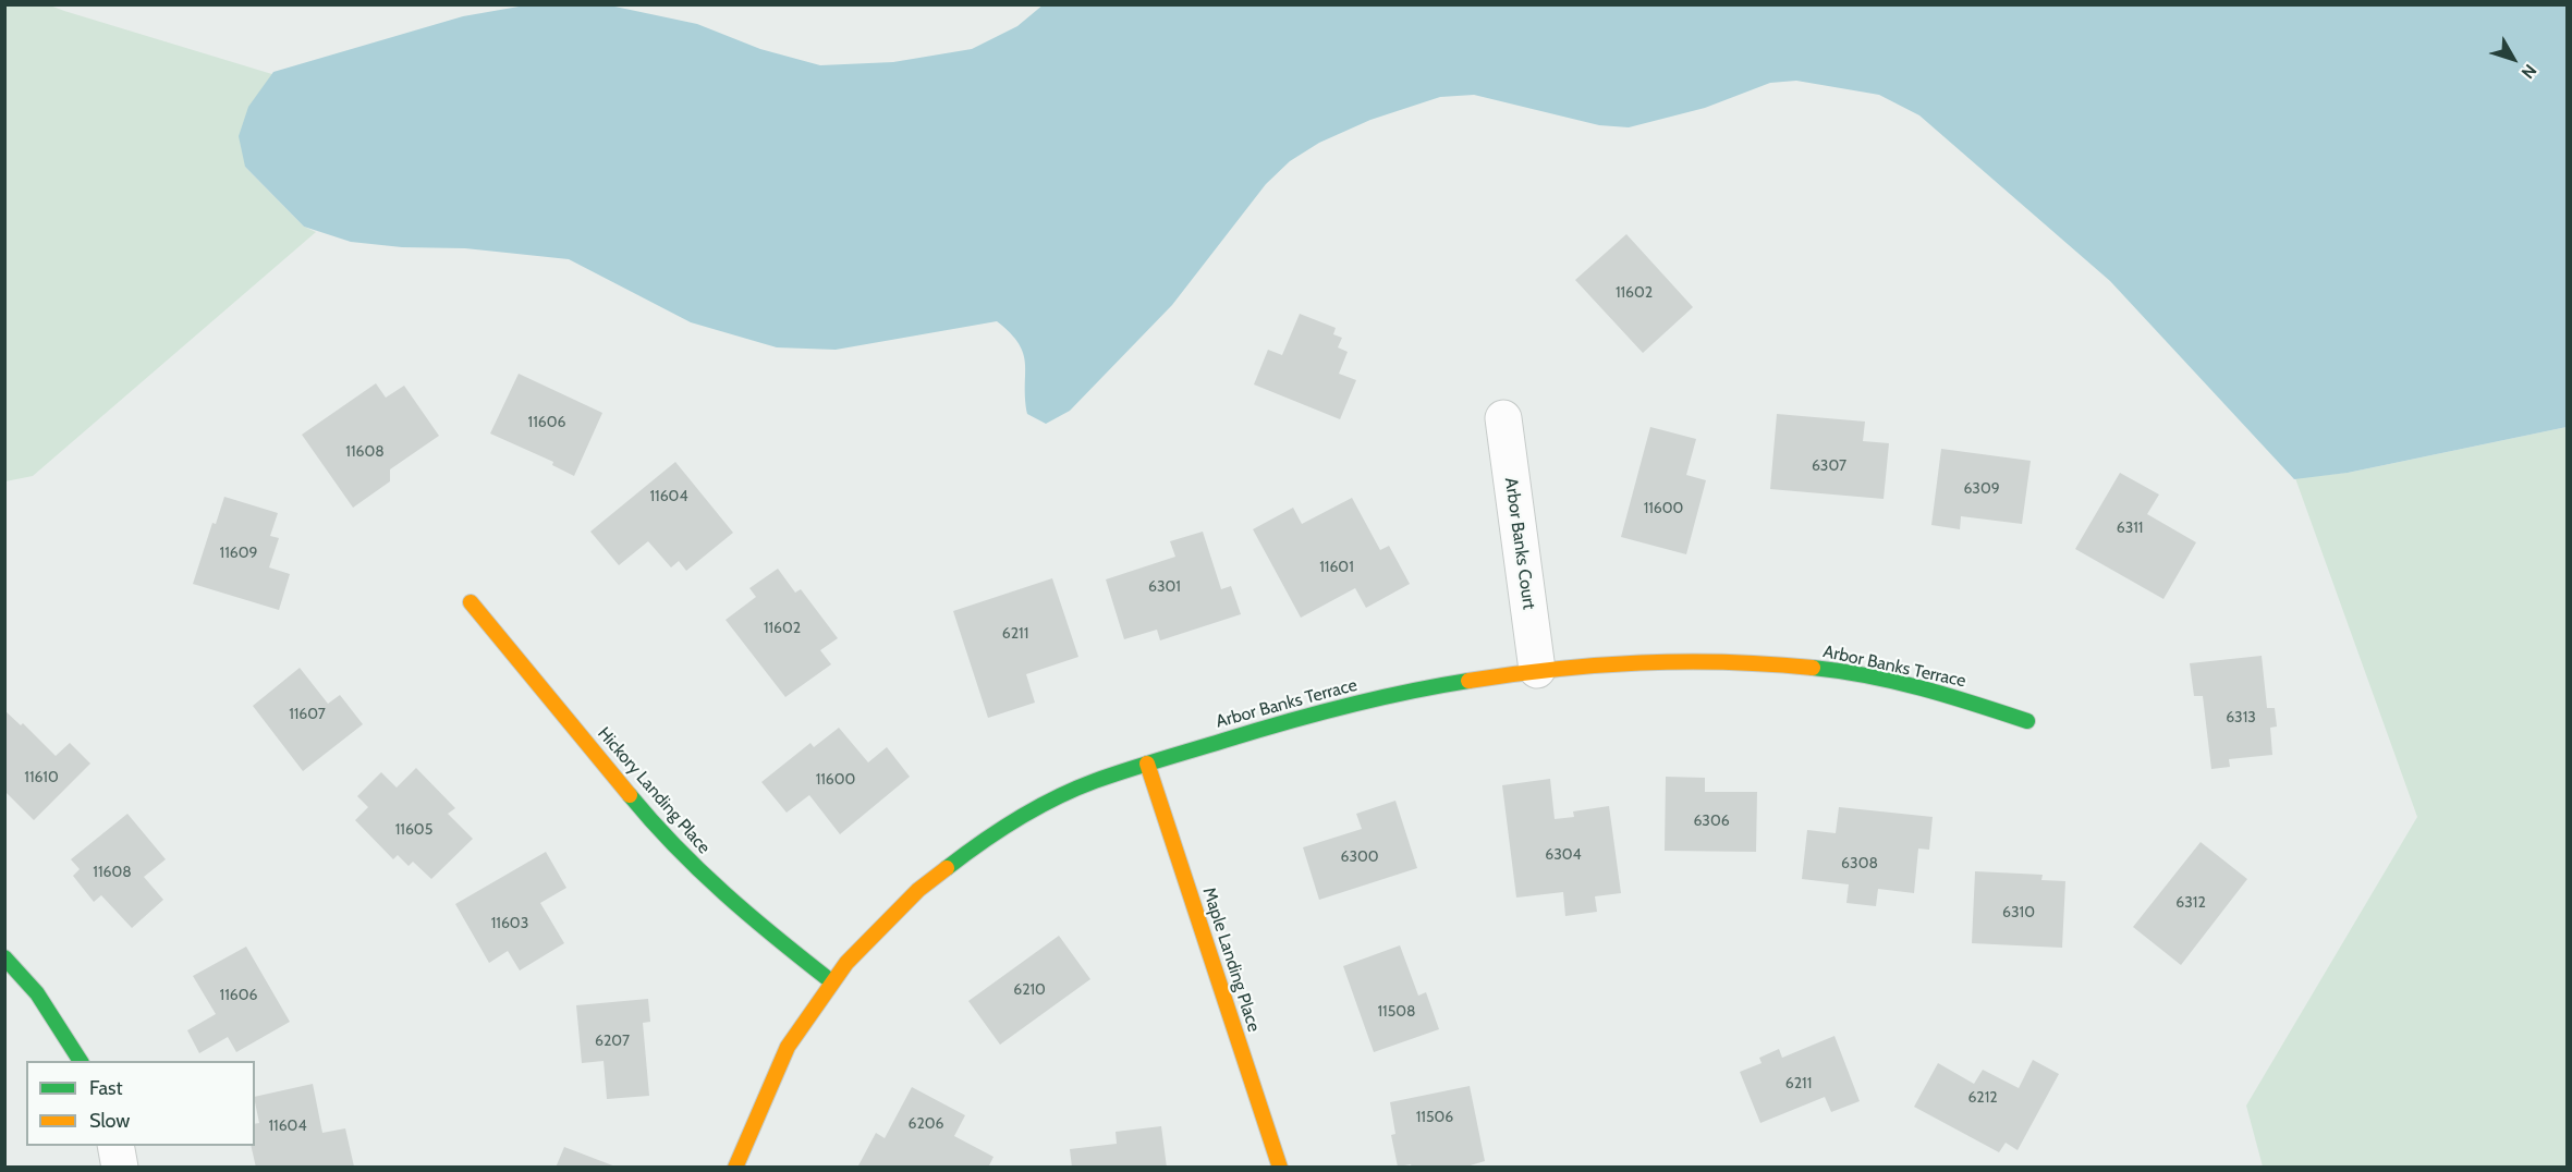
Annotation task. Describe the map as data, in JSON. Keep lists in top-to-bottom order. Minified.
{"streets":{"street":["Arbor Banks Court","Arbor Banks Terrace","Hickory Landing Place","Maple Landing Place"]},"crossings":[["Arbor Banks Court","Arbor Banks Terrace"],["Arbor Banks Terrace","Hickory Landing Place"],["Arbor Banks Terrace","Maple Landing Place"]],"house_numbers":["11602","11606","11608","6307","6309","11604","11600","6311","11609","11601","6301","11602","6211","11607","6313","11610","11600","6306","11605","6304","6300","6308","11608","6312","6310","11603","6210","11606","11508","6207","6211","6212","11506","6206","11604"],"legend":["Fast","Slow"],"north":"bottom right"}
